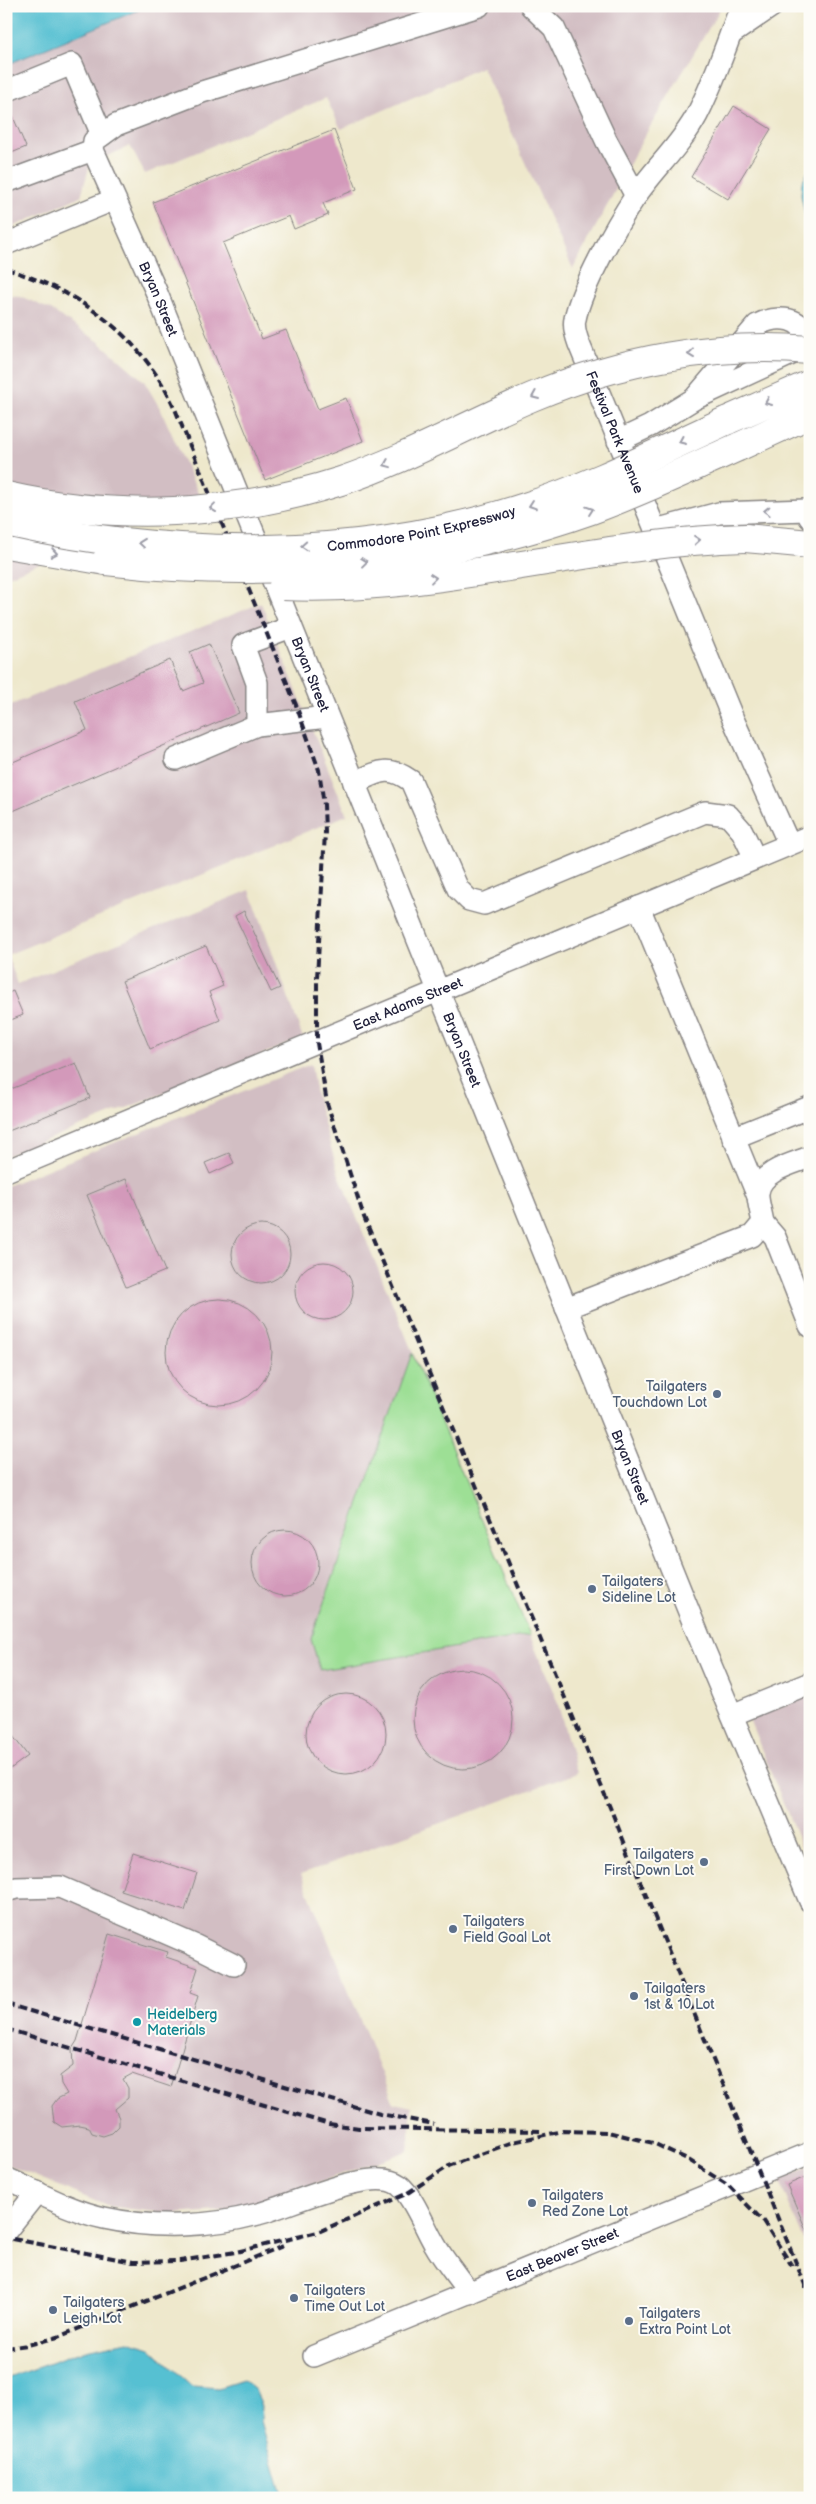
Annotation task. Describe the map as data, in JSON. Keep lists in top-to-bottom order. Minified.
{"streets":{"highway":["Commodore Point Expressway"],"street":["Bryan Street","Festival Park Avenue","East Adams Street","East Beaver Street"]},"crossings":[["Bryan Street","East Adams Street"],["Festival Park Avenue","East Adams Street"]],"places":["Tailgaters Touchdown Lot","Tailgaters Sideline Lot","Tailgaters First Down Lot","Tailgaters Field Goal Lot","Tailgaters 1st & 10 Lot","Heidelberg Materials","Tailgaters Red Zone Lot","Tailgaters Time Out Lot","Tailgaters Leigh Lot","Tailgaters Extra Point Lot"]}
